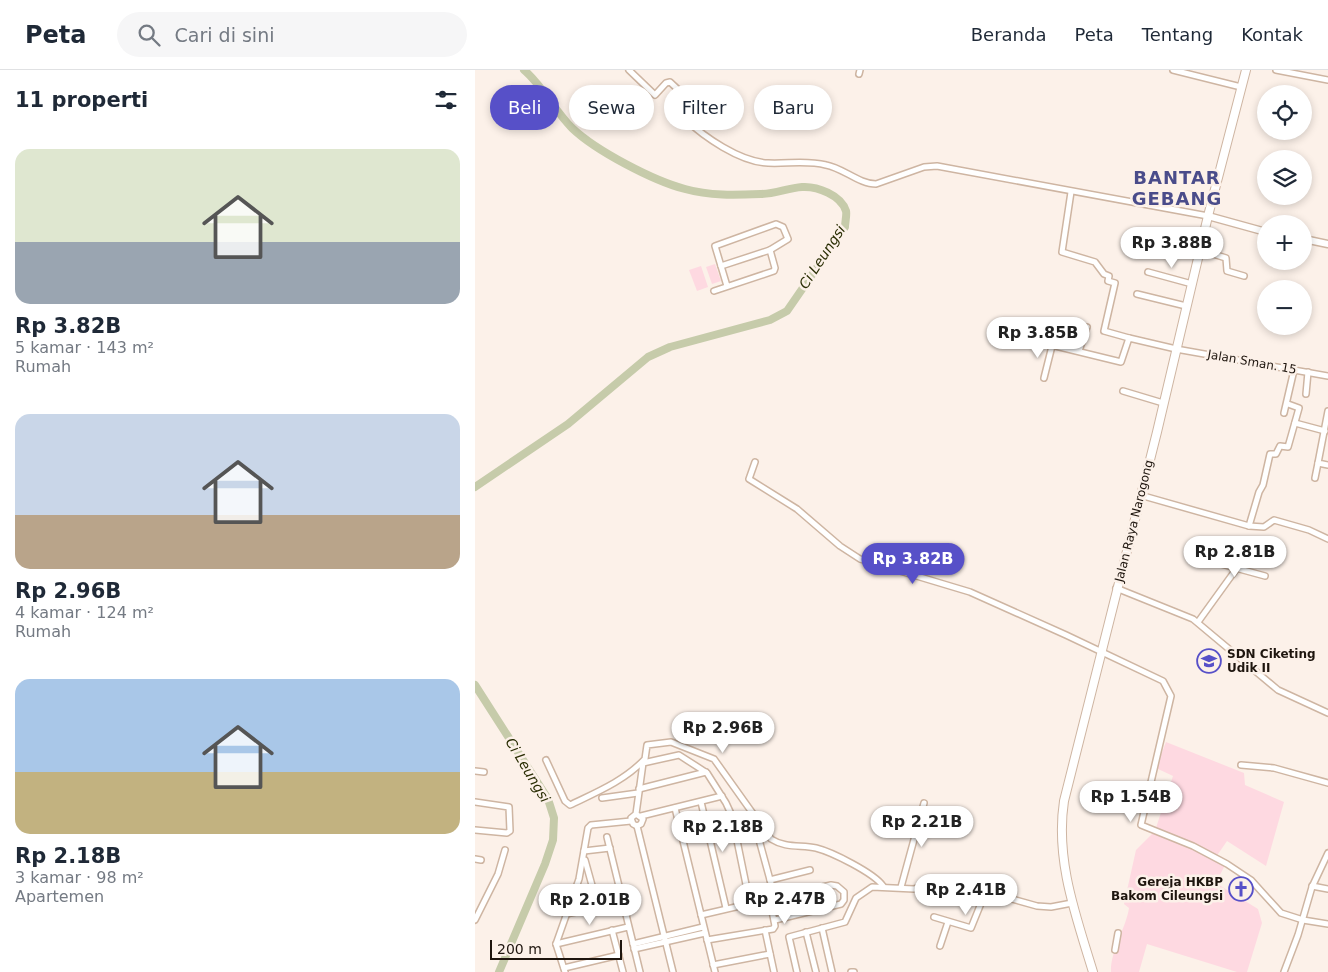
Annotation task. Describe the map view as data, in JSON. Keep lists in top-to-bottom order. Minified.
{"streets":{"main road":["Jalan Raya Narogong"],"street":["Jalan Sman. 15"]},"crossings":[["Jalan Sman. 15","Jalan Raya Narogong"]],"districts":["BANTAR GEBANG"],"water":["Ci Leungsi"],"places":{"school or university":["SDN Ciketing Udik II"],"church":["Gereja HKBP Bakom Cileungsi"]},"scale_bar":"200 m","page":{"header":"Peta","search":"Cari di sini","nav":["Beranda","Peta","Tentang","Kontak"],"heading":"11 properti","map_buttons":["+","−"],"chip":["Beli","Sewa","Filter","Baru"],"list":[{"name":"Rp 3.82B","note":"5 kamar · 143 m² · Rumah"},{"name":"Rp 2.96B","note":"4 kamar · 124 m² · Rumah"},{"name":"Rp 2.18B","note":"3 kamar · 98 m² · Apartemen"}],"price":["Rp 3.88B","Rp 3.85B","Rp 2.81B","Rp 3.82B","Rp 2.96B","Rp 1.54B","Rp 2.21B","Rp 2.18B","Rp 2.41B","Rp 2.47B","Rp 2.01B"],"scale":"200 m"}}
